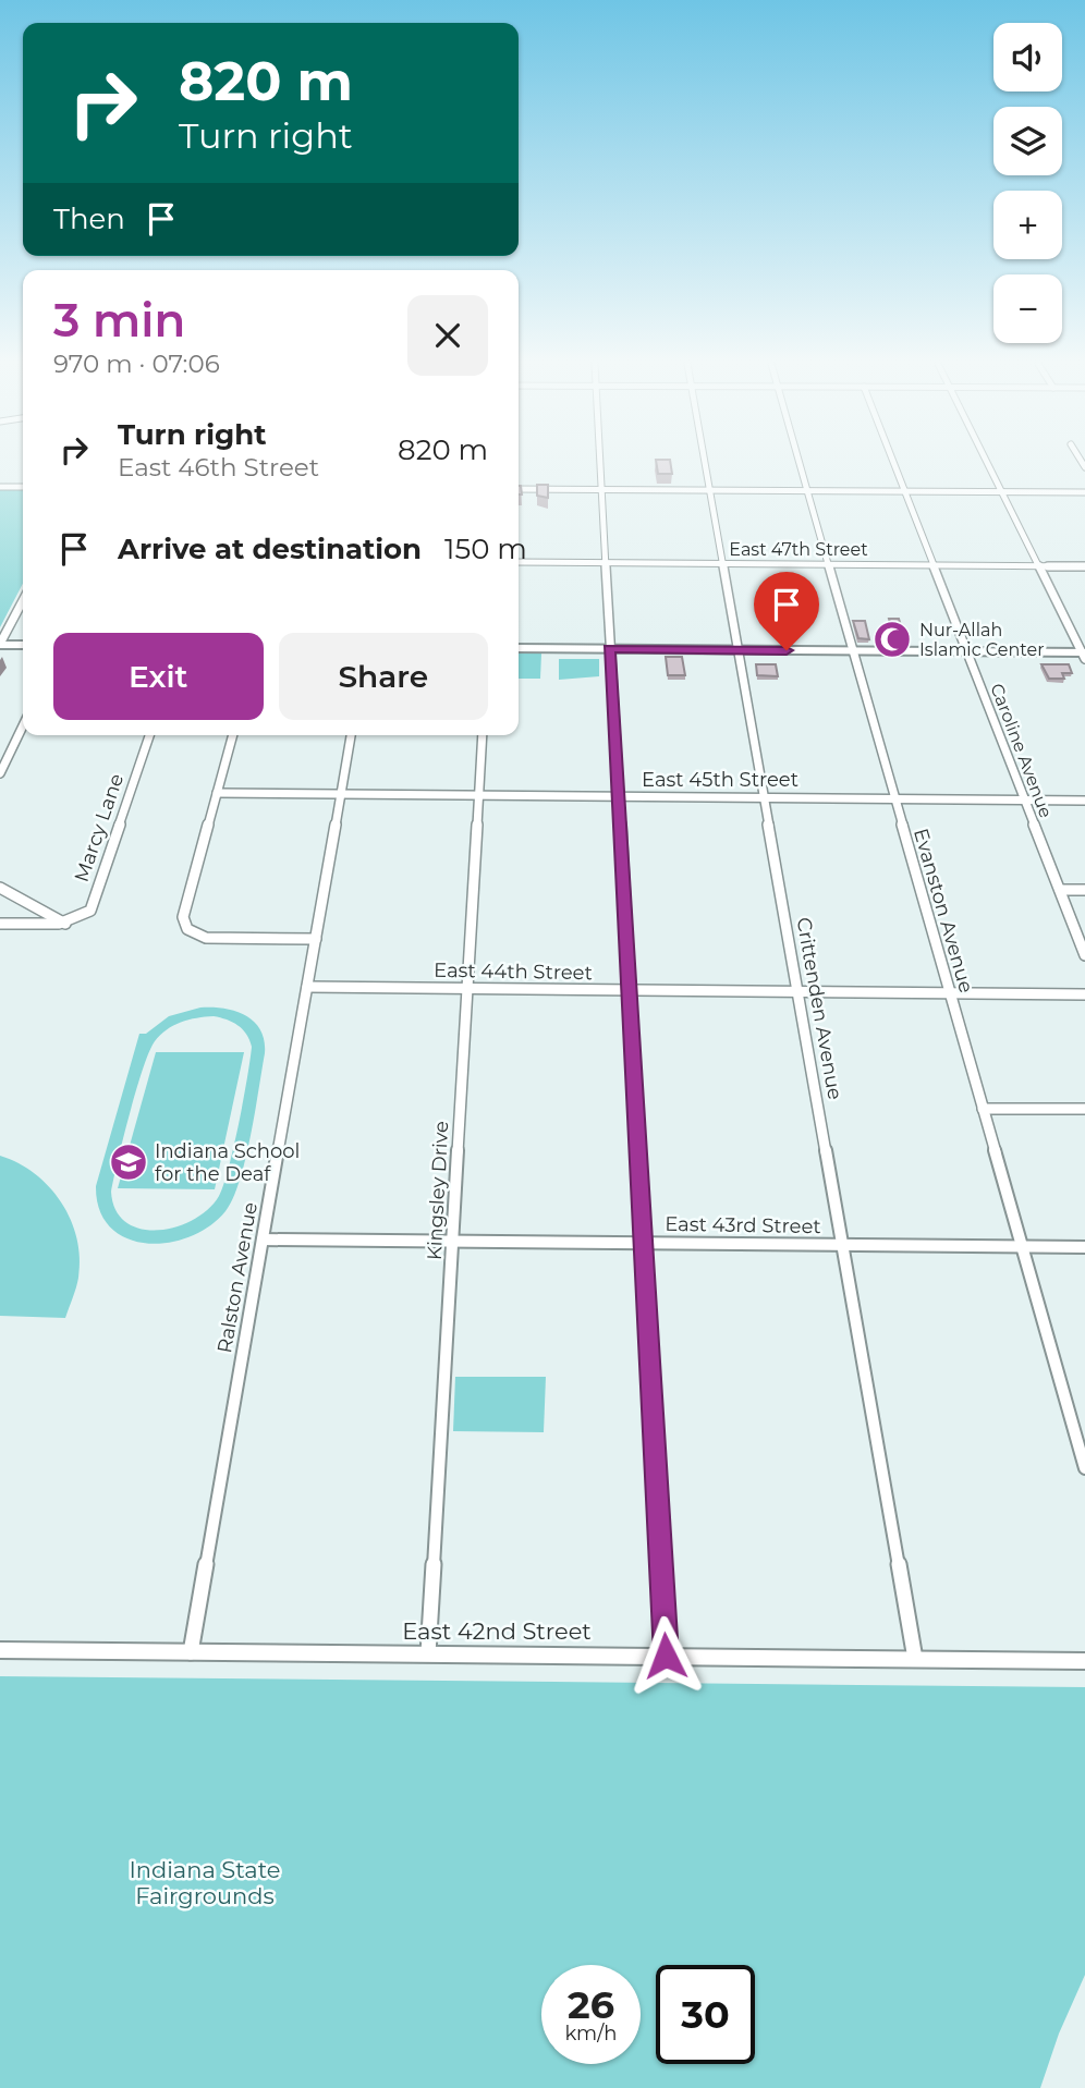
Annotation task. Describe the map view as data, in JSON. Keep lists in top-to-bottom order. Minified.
{"streets":{"street":["East 47th Street","Caroline Avenue","East 45th Street","Marcy Lane","Evanston Avenue","East 44th Street","Crittenden Avenue","Kingsley Drive","East 43rd Street","Ralston Avenue","East 42nd Street"]},"crossings":[["East 47th Street","Caroline Avenue"],["East 47th Street","Evanston Avenue"],["East 47th Street","Crittenden Avenue"],["Caroline Avenue","East 45th Street"],["East 45th Street","Evanston Avenue"],["East 45th Street","Crittenden Avenue"],["East 45th Street","Kingsley Drive"],["East 45th Street","Ralston Avenue"],["Evanston Avenue","East 44th Street"],["Evanston Avenue","East 43rd Street"],["East 44th Street","Crittenden Avenue"],["East 44th Street","Kingsley Drive"],["East 44th Street","Ralston Avenue"],["Crittenden Avenue","East 43rd Street"],["Crittenden Avenue","East 42nd Street"],["Kingsley Drive","East 43rd Street"],["Kingsley Drive","East 42nd Street"],["East 43rd Street","Ralston Avenue"],["Ralston Avenue","East 42nd Street"]],"parks":["Indiana State Fairgrounds"],"places":{"mosque":["Nur-Allah Islamic Center"],"school or university":["Indiana School for the Deaf"]},"page":{"map_buttons":["+","−"],"turn":["820 m","Turn right"],"then":"Then","heading":["3 min","970 m · 07:06"],"list":[{"name":"Turn right","note":"East 46th Street","value":"820 m"},{"name":"Arrive at destination","value":"150 m"}],"buttons":["Exit","Share"],"speed":"26 km/h","limit":"30"}}
